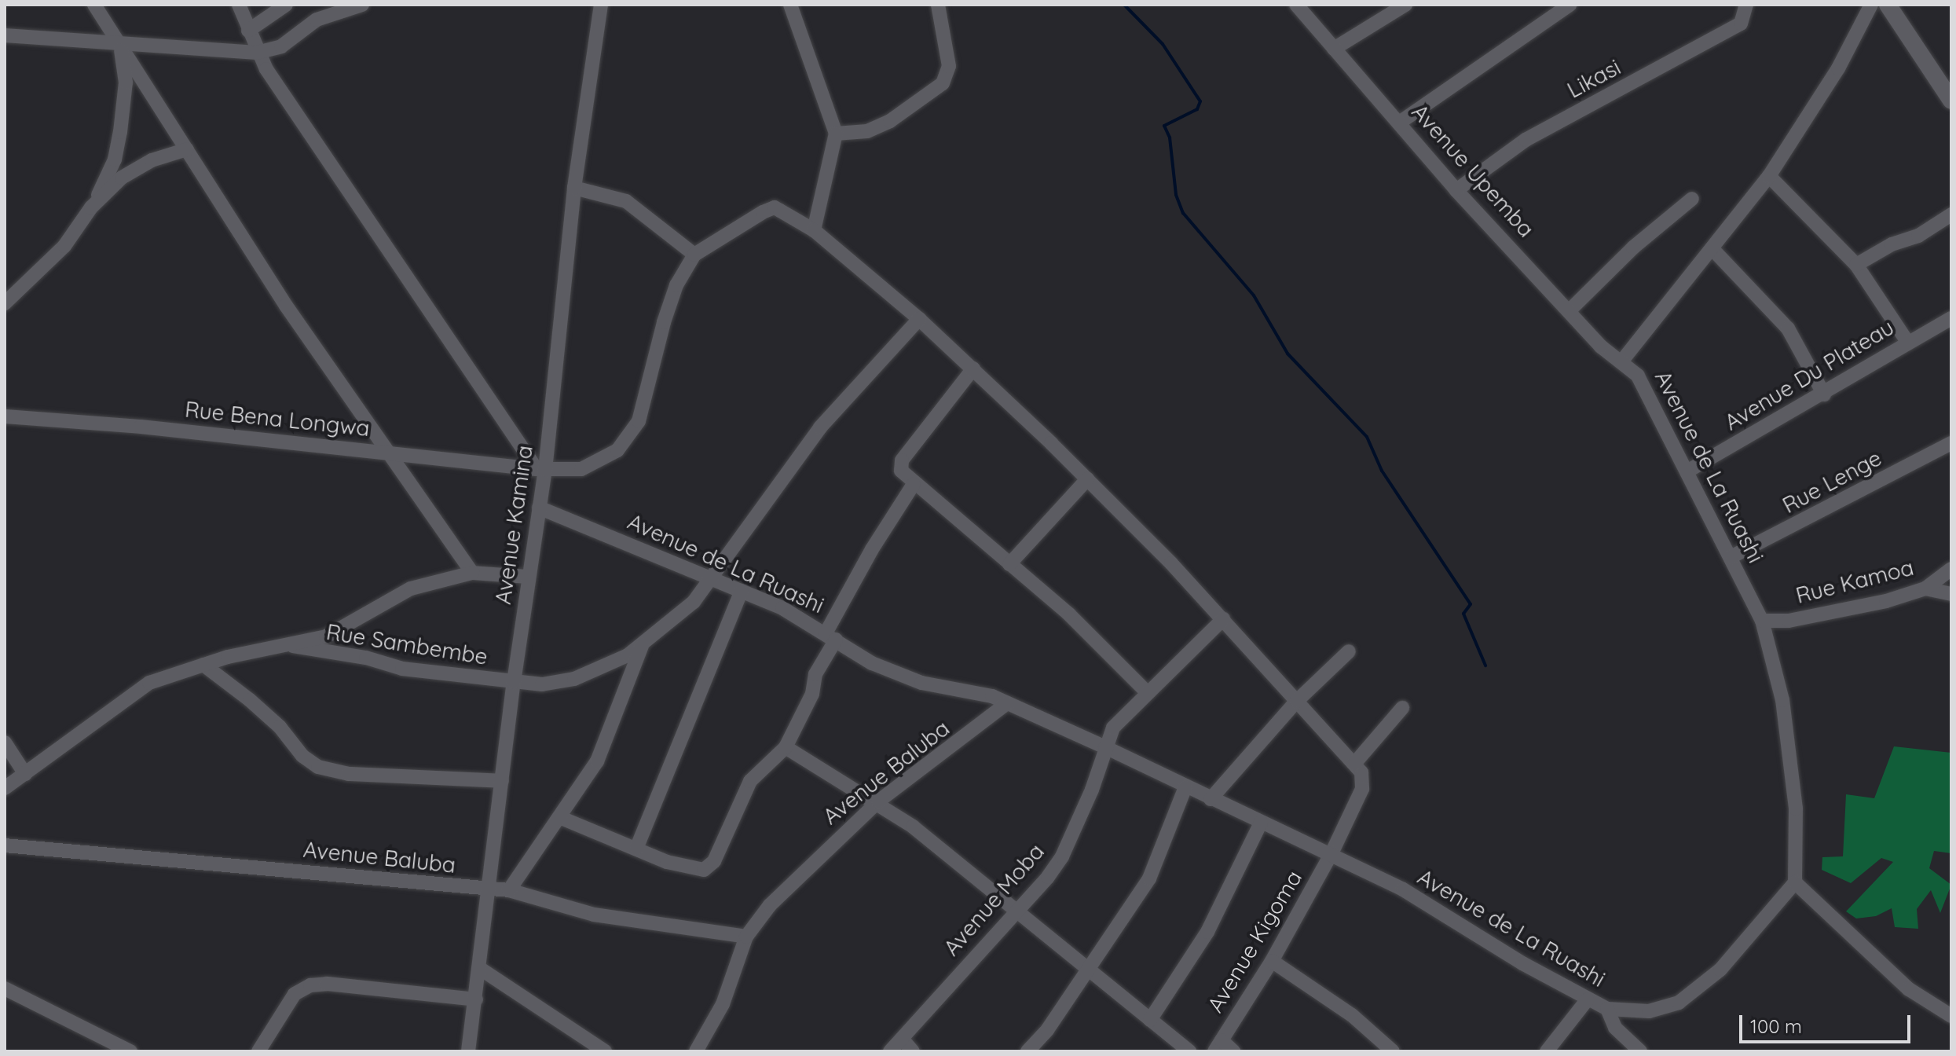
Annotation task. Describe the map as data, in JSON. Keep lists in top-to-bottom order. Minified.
{"streets":{"street":["Likasi","Avenue Upemba","Avenue Du Plateau","Rue Bena Longwa","Avenue de La Ruashi","Rue Lenge","Avenue Kamina","Rue Kamoa","Rue Sambembe","Avenue Baluba","Avenue Moba","Avenue Kigoma"]},"crossings":[["Likasi","Avenue Upemba"],["Avenue Upemba","Avenue de La Ruashi"],["Avenue Du Plateau","Avenue de La Ruashi"],["Rue Bena Longwa","Avenue Kamina"],["Avenue de La Ruashi","Rue Lenge"],["Avenue de La Ruashi","Avenue Kamina"],["Avenue de La Ruashi","Rue Kamoa"],["Avenue de La Ruashi","Rue Sambembe"],["Avenue de La Ruashi","Avenue Baluba"],["Avenue de La Ruashi","Avenue Moba"],["Avenue de La Ruashi","Avenue Kigoma"],["Avenue Kamina","Rue Sambembe"],["Avenue Kamina","Avenue Baluba"]],"scale_bar":"100 m"}
